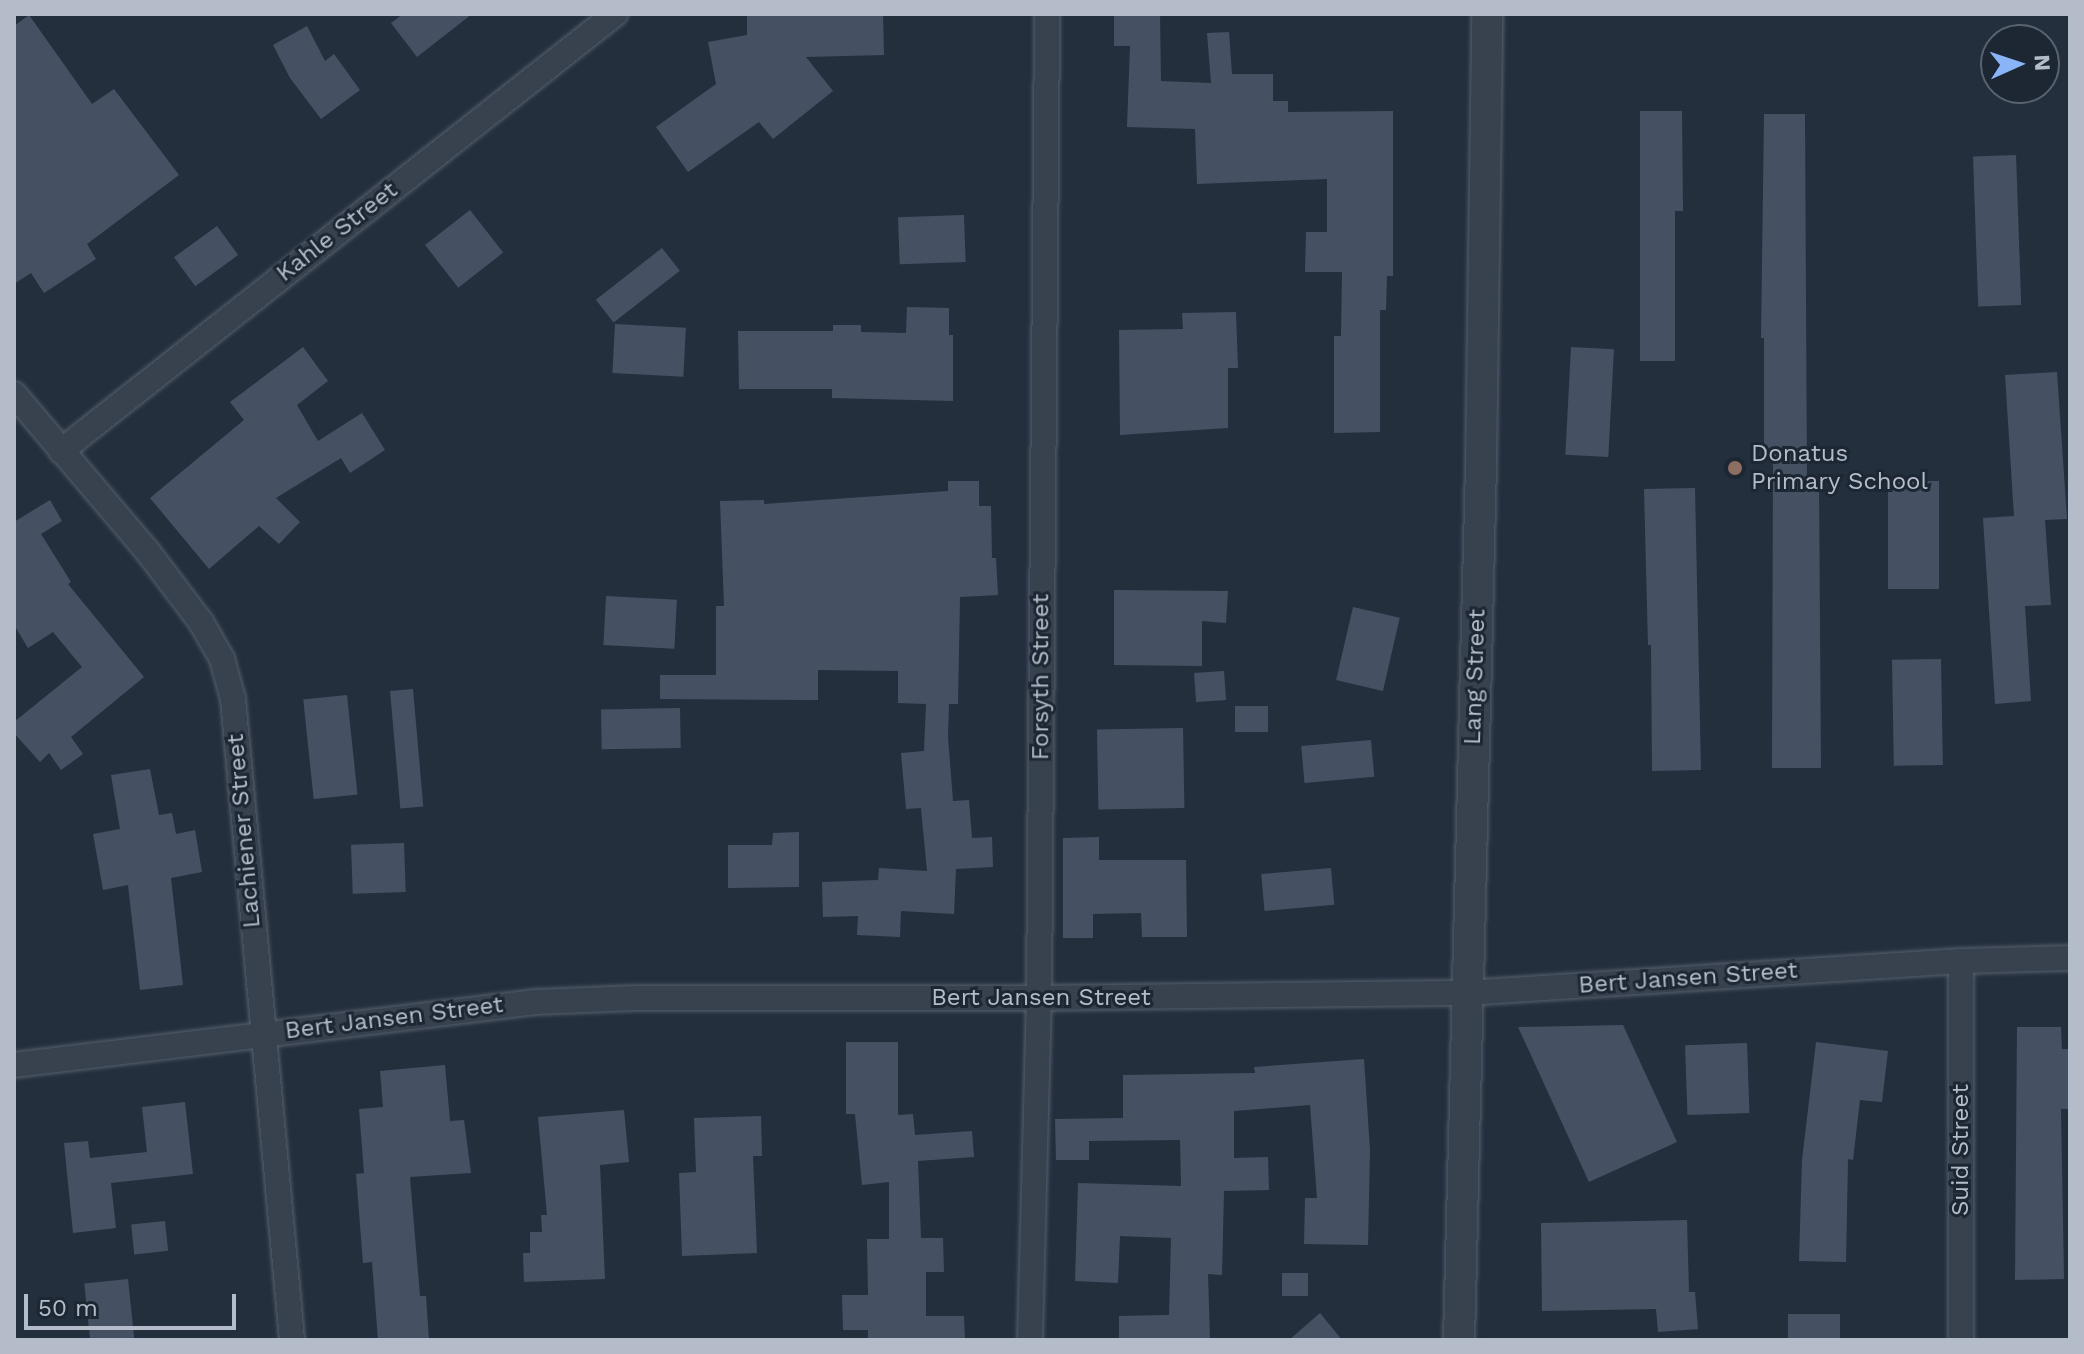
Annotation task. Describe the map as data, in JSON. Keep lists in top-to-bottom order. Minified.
{"streets":{"street":["Kahle Street","Forsyth Street","Lang Street","Lachiener Street","Bert Jansen Street","Suid Street"]},"crossings":[["Kahle Street","Lachiener Street"],["Forsyth Street","Bert Jansen Street"],["Lang Street","Bert Jansen Street"],["Lachiener Street","Bert Jansen Street"],["Bert Jansen Street","Suid Street"]],"places":["Donatus Primary School"],"scale_bar":"50 m","north":"right"}
